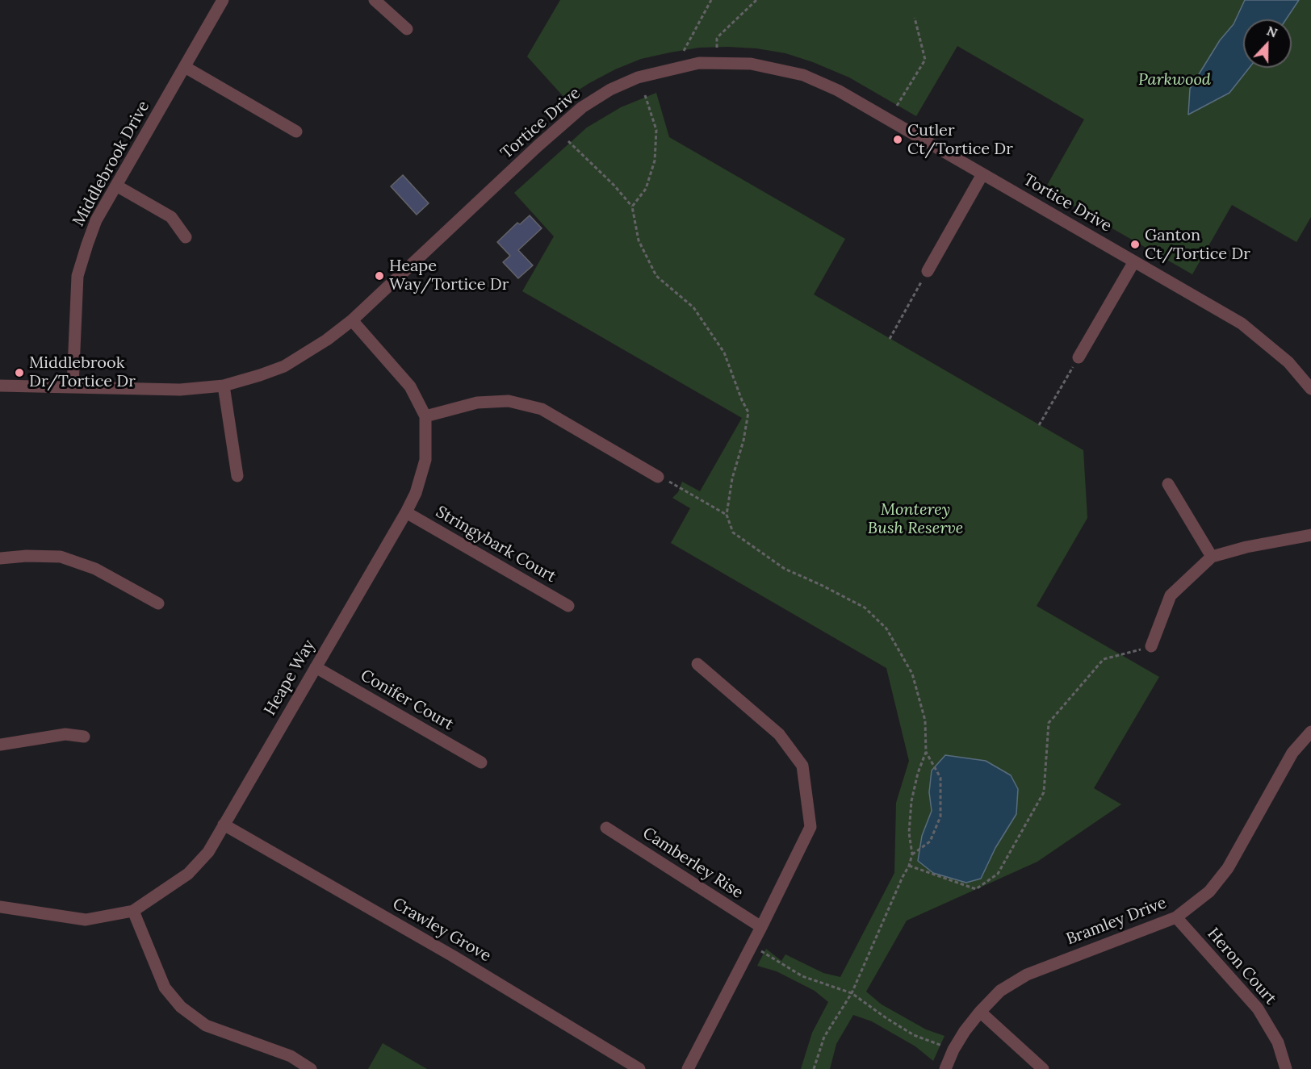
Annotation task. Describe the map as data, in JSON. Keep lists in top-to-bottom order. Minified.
{"streets":{"street":["Tortice Drive","Middlebrook Drive","Stringybark Court","Heape Way","Conifer Court","Camberley Rise","Bramley Drive","Crawley Grove","Heron Court"]},"crossings":[["Tortice Drive","Middlebrook Drive"],["Tortice Drive","Heape Way"],["Stringybark Court","Heape Way"],["Heape Way","Conifer Court"],["Heape Way","Crawley Grove"],["Bramley Drive","Heron Court"]],"parks":["Parkwood","Monterey Bush Reserve"],"places":["Cutler Ct/Tortice Dr","Ganton Ct/Tortice Dr","Heape Way/Tortice Dr","Middlebrook Dr/Tortice Dr"],"north":"top"}
